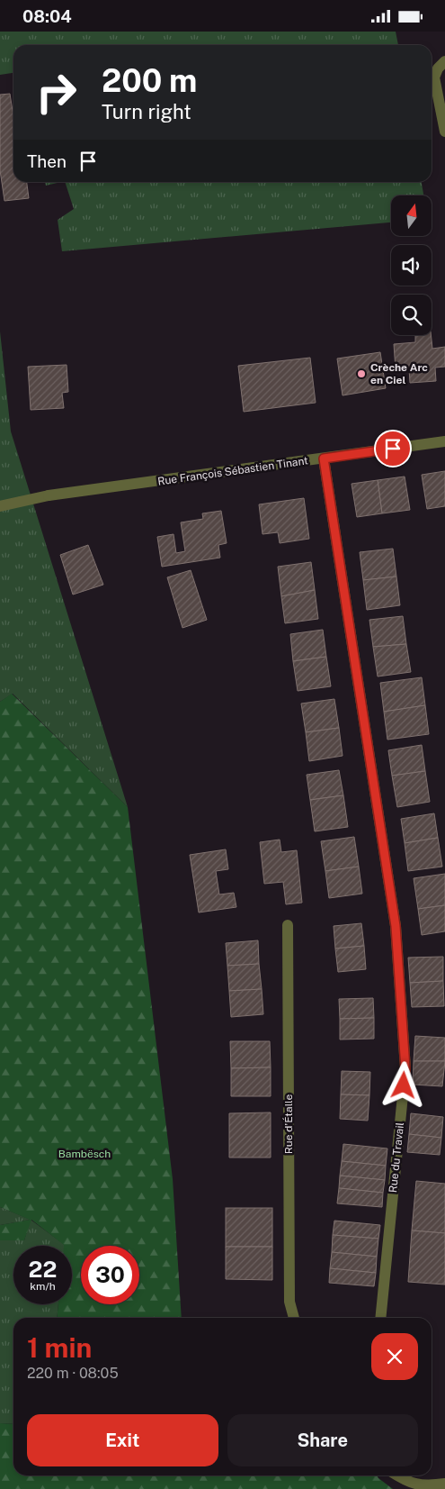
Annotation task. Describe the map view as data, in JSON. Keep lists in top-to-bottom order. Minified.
{"streets":{"street":["Rue François Sébastien Tinant","Rue d'Étalle","Rue du Travail"]},"crossings":[["Rue François Sébastien Tinant","Rue du Travail"]],"parks":["Bambësch"],"places":["Crèche Arc en Ciel"],"north":"top","page":{"status":"08:04","turn":["200 m","Turn right"],"then":"Then","speed":"22 km/h","limit":"30","heading":["1 min","220 m · 08:05"],"buttons":["Exit","Share"]}}
